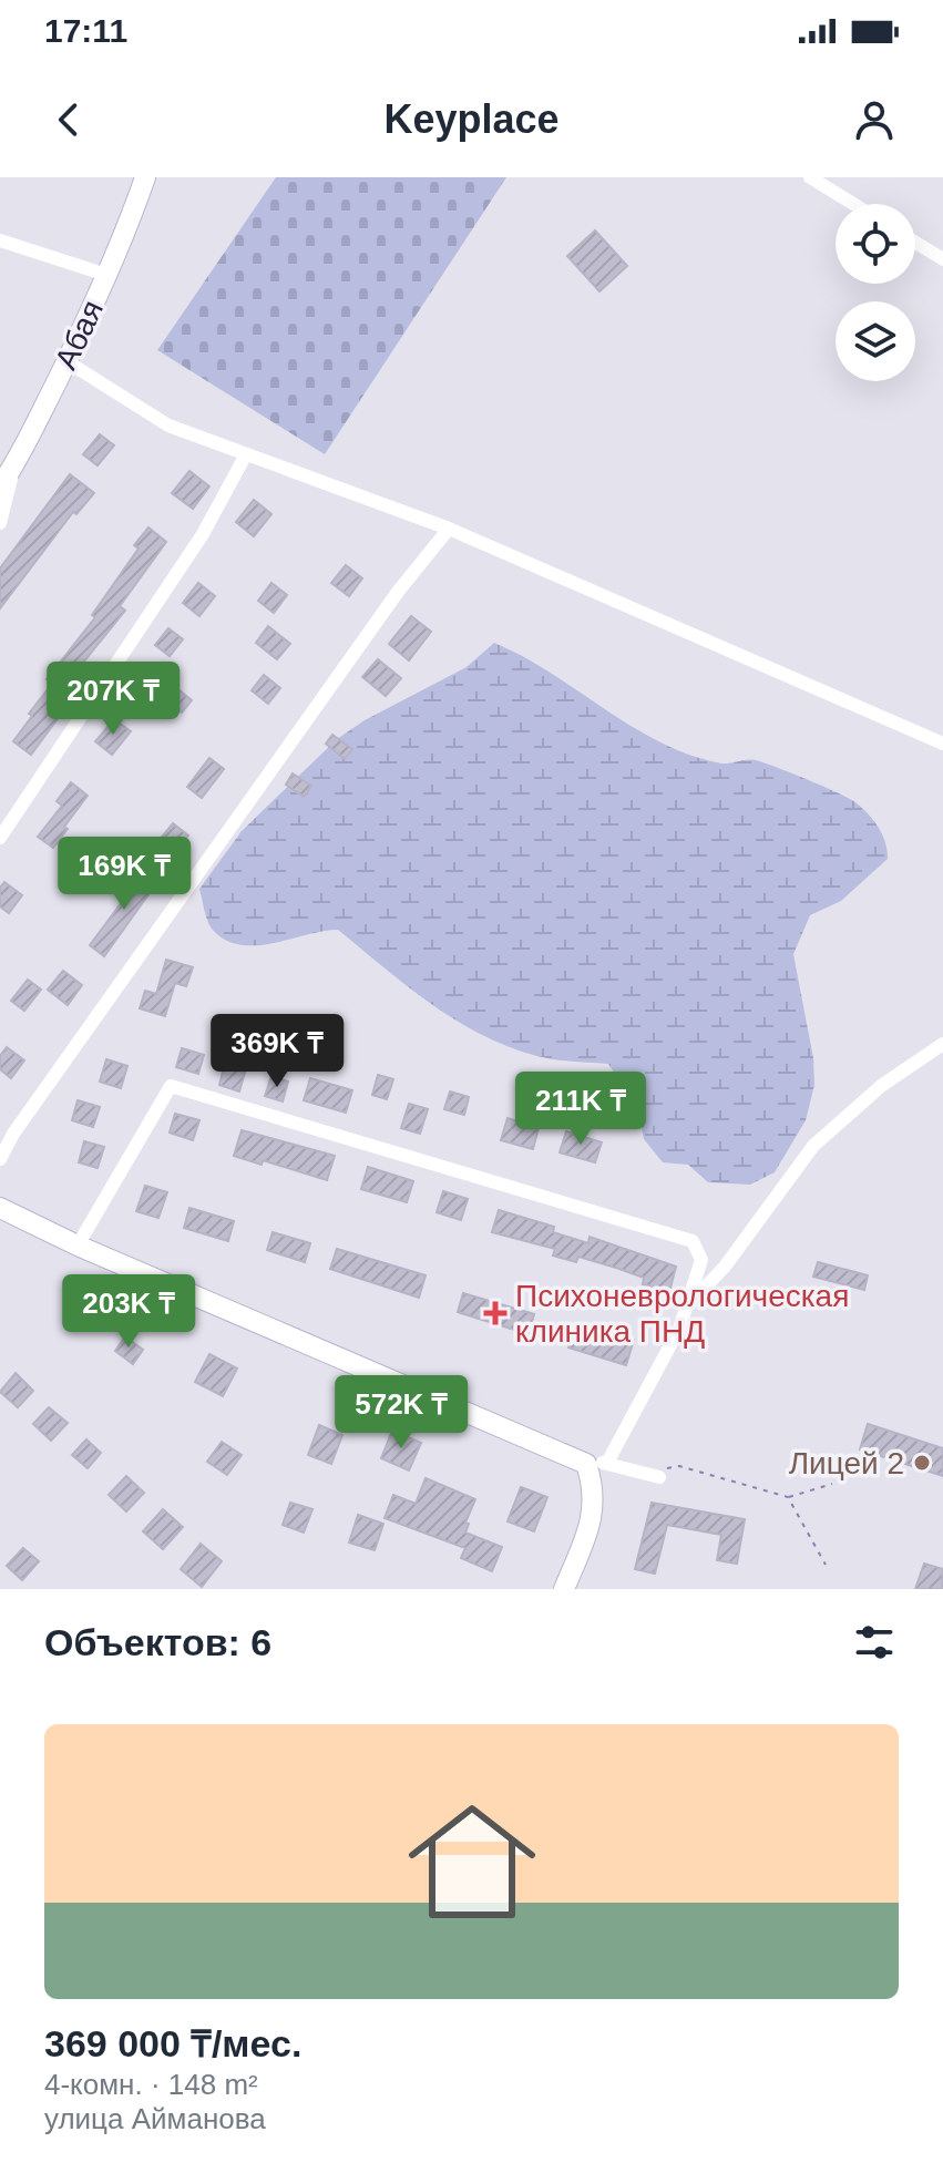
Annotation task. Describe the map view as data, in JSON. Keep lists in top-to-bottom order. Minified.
{"streets":{"street":["Абая"]},"places":{"health":["Психоневрологическая клиника ПНД"],"other":["Лицей 2"]},"page":{"status":"17:11","header":"Keyplace","price":["207K ₸","169K ₸","369K ₸","211K ₸","203K ₸","572K ₸"],"heading":"Объектов: 6","list":[{"name":"369 000 ₸/мес.","note":"4-комн. · 148 m² · улица Айманова"}]}}
